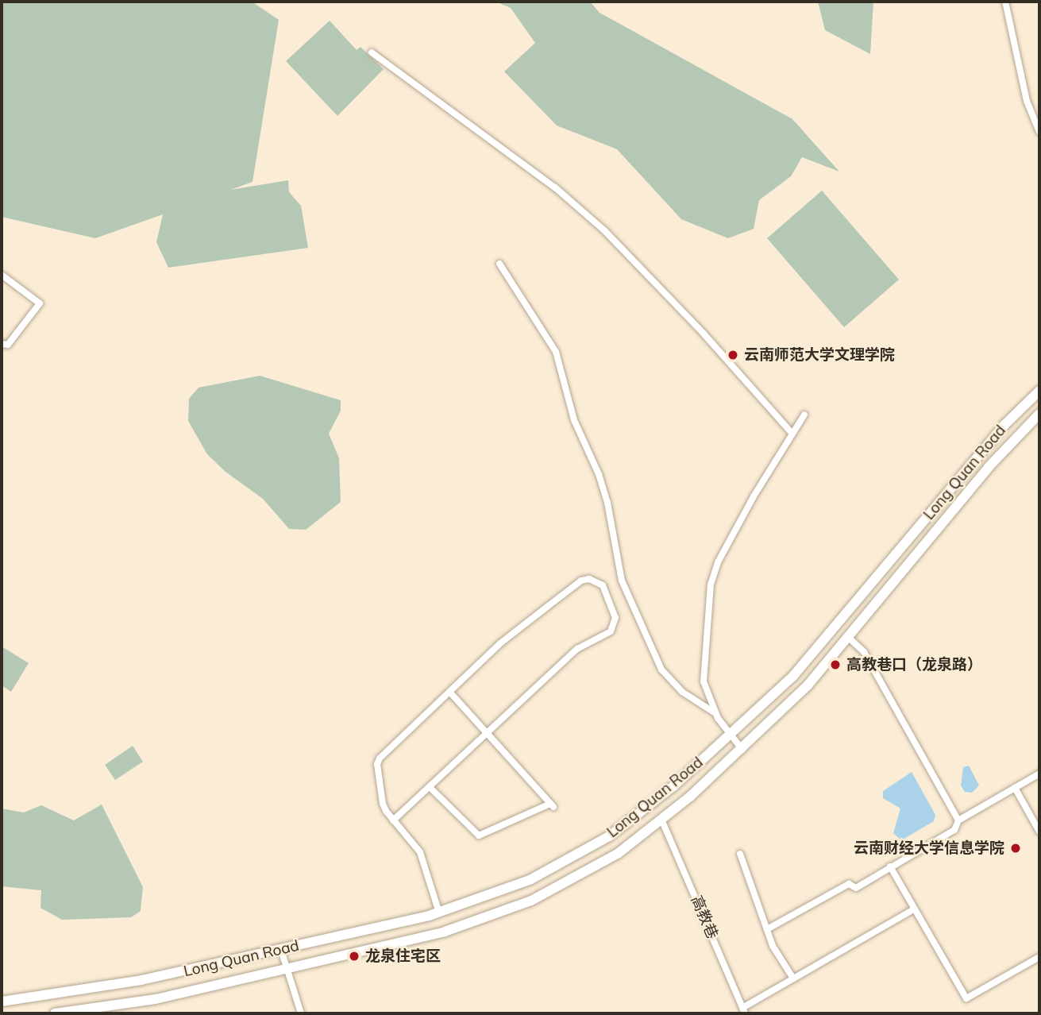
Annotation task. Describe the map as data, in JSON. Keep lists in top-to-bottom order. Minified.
{"streets":{"main road":["Long Quan Road"],"street":["高教巷"]},"crossings":[["Long Quan Road","高教巷"]],"places":["云南师范大学文理学院","高教巷口（龙泉路）","云南财经大学信息学院","龙泉住宅区"]}
